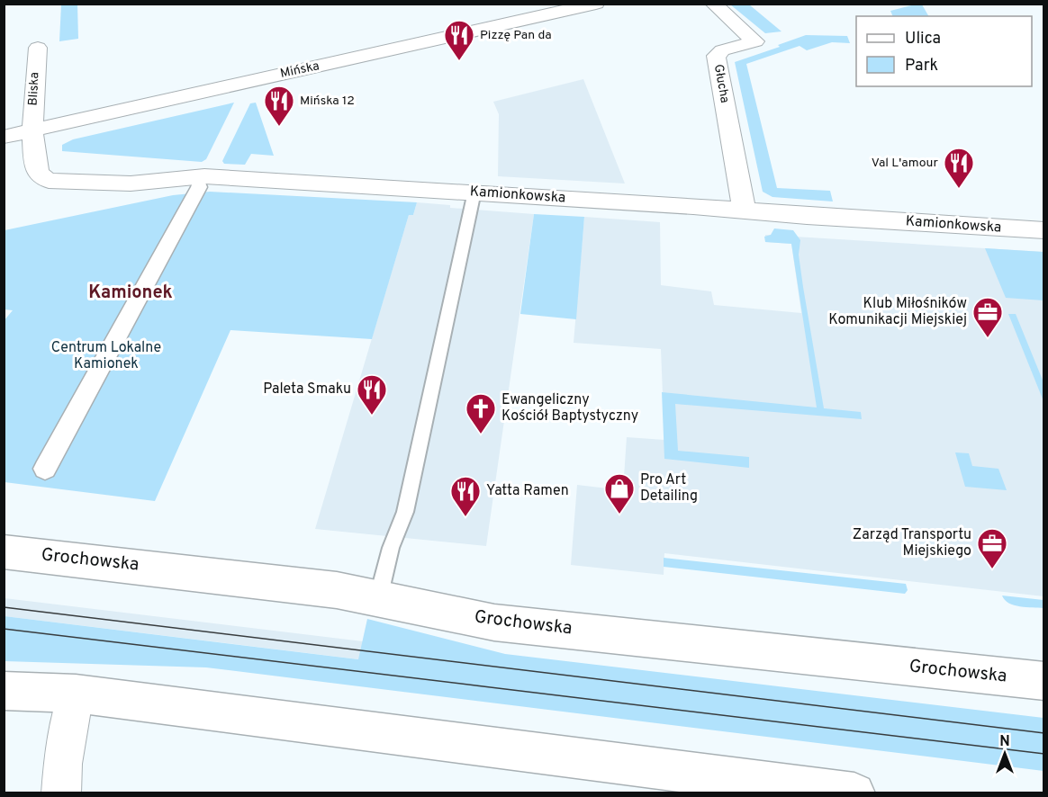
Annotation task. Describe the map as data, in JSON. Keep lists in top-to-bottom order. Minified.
{"streets":{"main road":["Grochowska"],"street":["Mińska","Głucha","Bliska","Kamionkowska"]},"crossings":[["Mińska","Bliska"],["Mińska","Kamionkowska"],["Głucha","Kamionkowska"],["Bliska","Kamionkowska"]],"districts":["Kamionek"],"parks":["Centrum Lokalne Kamionek"],"places":{"restaurant":["Pizzę Pan da","Mińska 12","Val L'amour","Paleta Smaku","Yatta Ramen"],"office":["Klub Miłośników Komunikacji Miejskiej","Zarząd Transportu Miejskiego"],"church":["Ewangeliczny Kościół Baptystyczny"],"shop":["Pro Art Detailing"]},"legend":["Ulica","Park"],"north":"top"}
